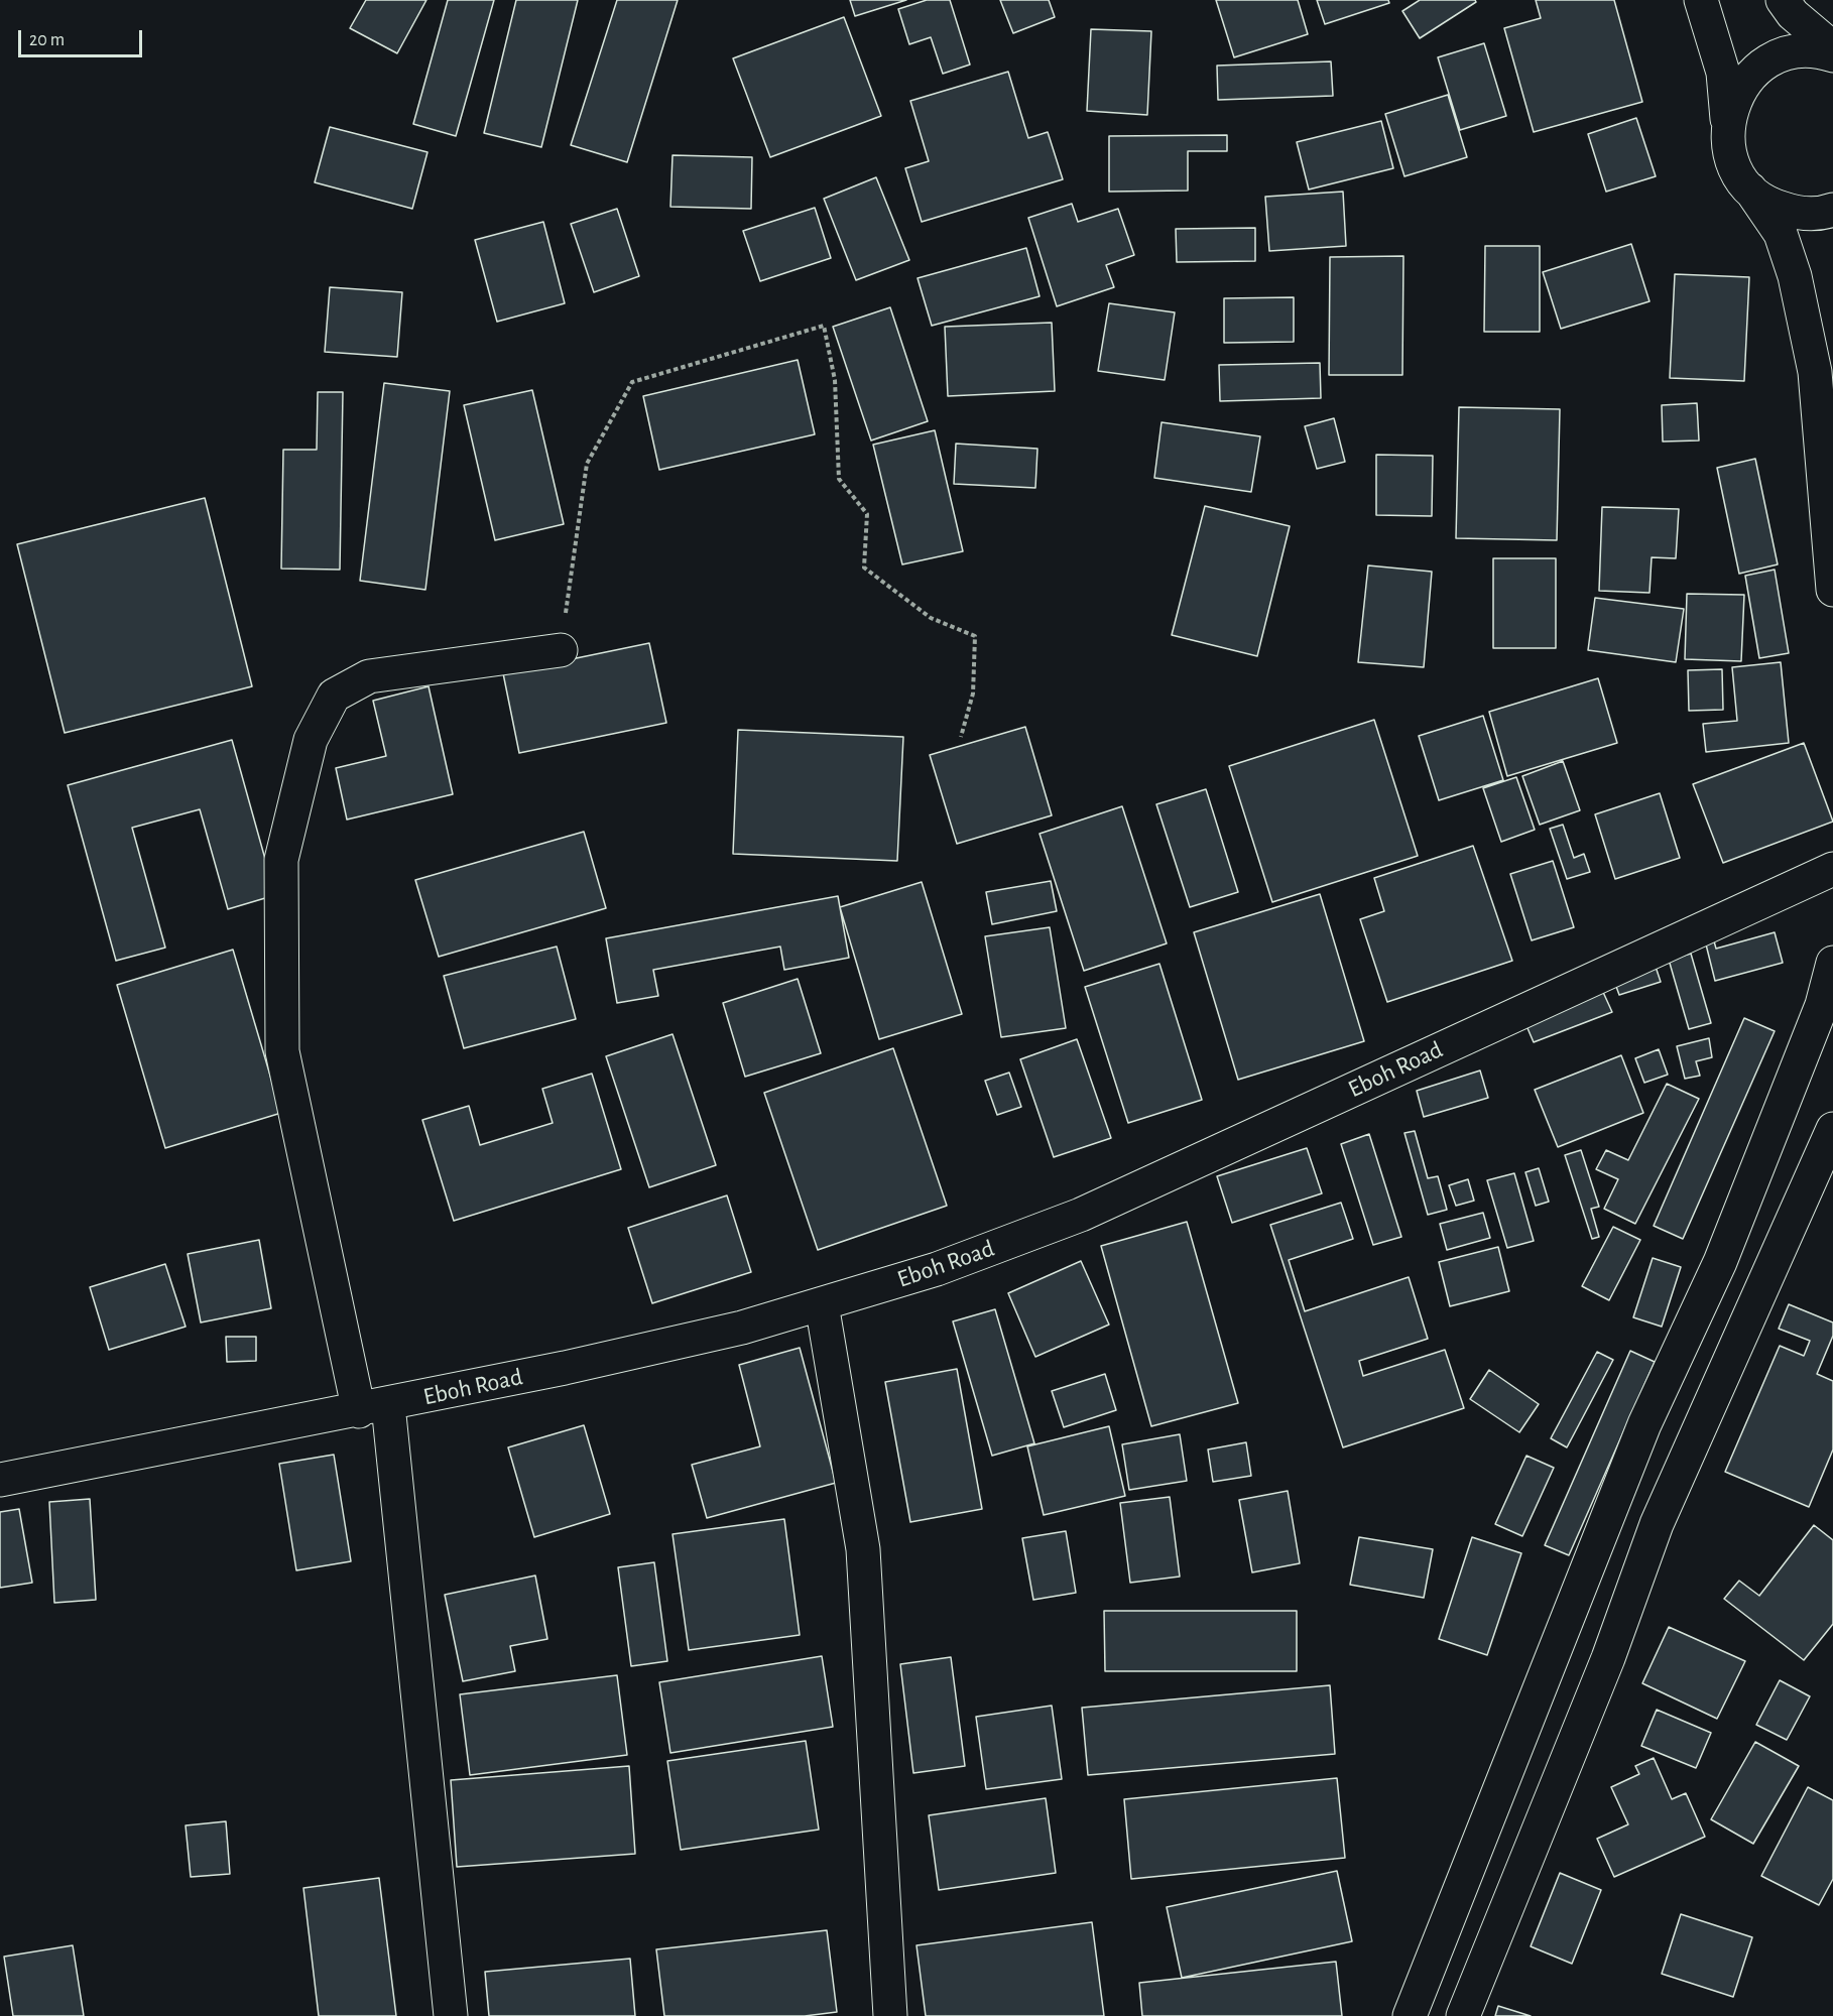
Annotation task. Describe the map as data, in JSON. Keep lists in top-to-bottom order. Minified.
{"streets":{"street":["Eboh Road"]},"scale_bar":"20 m"}
